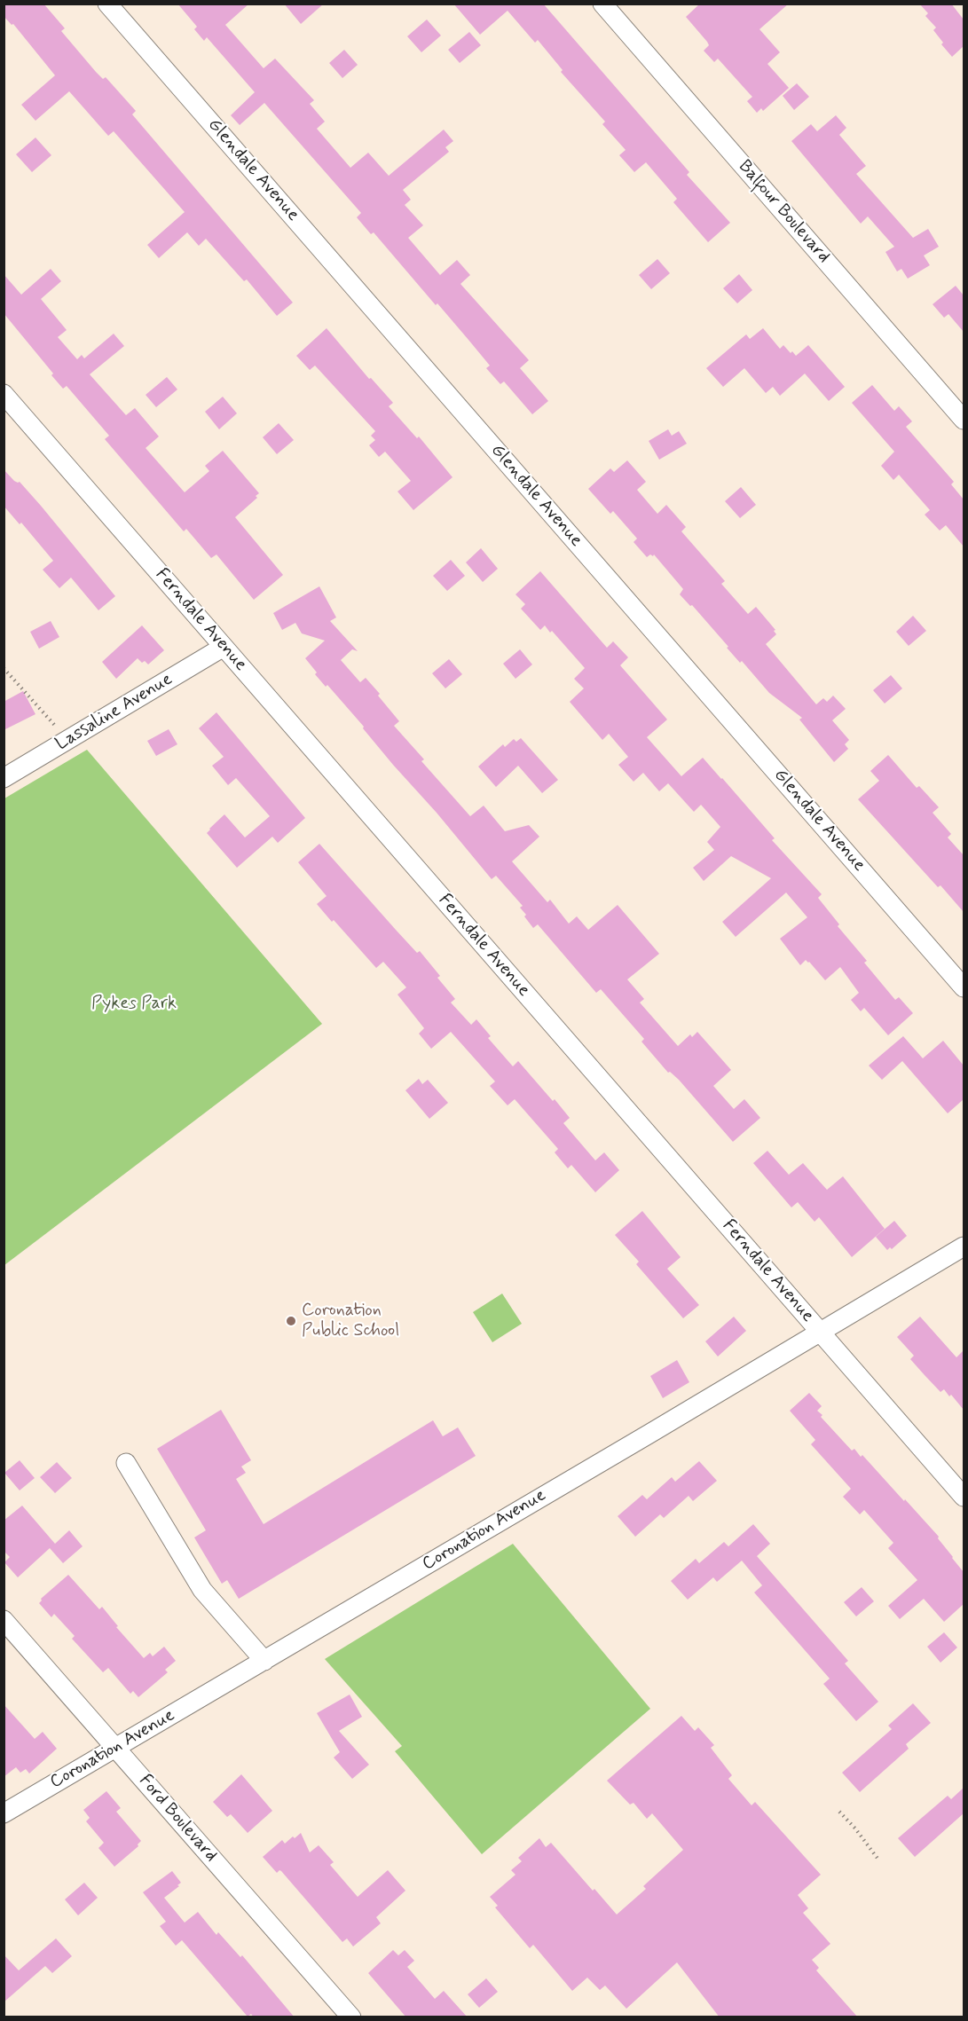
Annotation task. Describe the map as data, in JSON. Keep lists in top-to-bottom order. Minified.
{"streets":{"street":["Glendale Avenue","Balfour Boulevard","Ferndale Avenue","Lassaline Avenue","Coronation Avenue","Ford Boulevard"]},"crossings":[["Ferndale Avenue","Lassaline Avenue"],["Ferndale Avenue","Coronation Avenue"],["Coronation Avenue","Ford Boulevard"]],"parks":["Pykes Park"],"places":["Coronation Public School"]}
